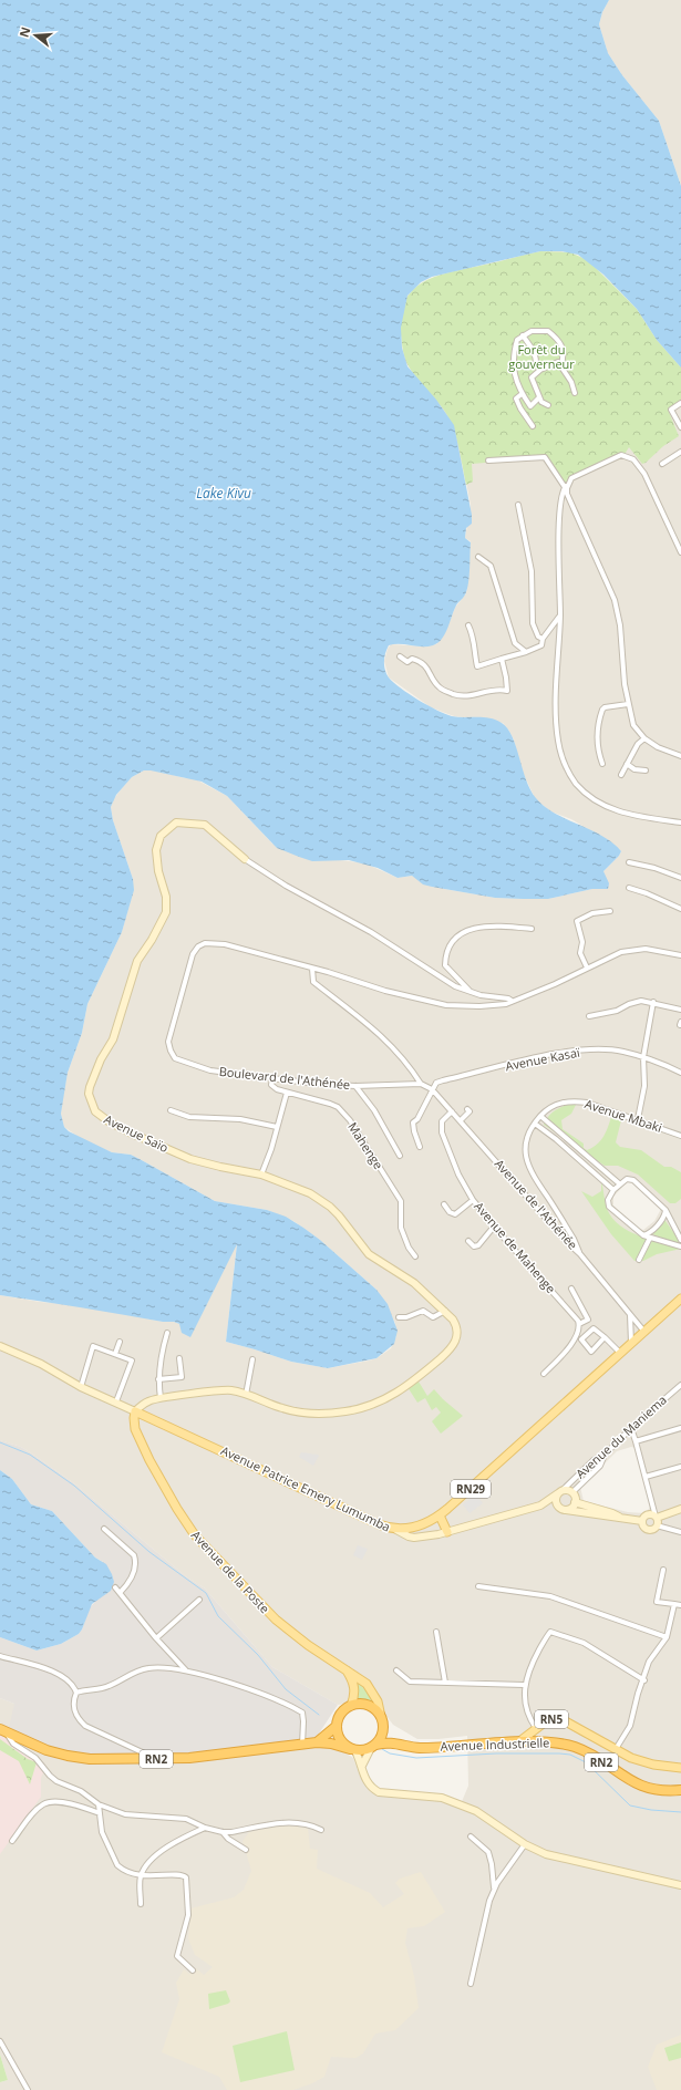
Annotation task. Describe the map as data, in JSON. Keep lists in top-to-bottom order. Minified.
{"streets":{"highway":["Avenue Industrielle","RN2"],"main road":["Avenue Patrice Emery Lumumba","RN29","Avenue de la Poste","RN5"],"street":["Avenue Kasaï","Boulevard de l'Athénée","Avenue Mbaki","Avenue Saïo","Mahenge","Avenue de l'Athénée","Avenue de Mahenge","Avenue du Maniema"]},"crossings":[["Avenue Kasaï","Avenue de l'Athénée"],["Boulevard de l'Athénée","Avenue Saïo"],["Boulevard de l'Athénée","Mahenge"],["Boulevard de l'Athénée","Avenue de l'Athénée"],["Avenue Mbaki","Avenue de l'Athénée"],["Avenue Saïo","Avenue Patrice Emery Lumumba"],["Avenue Saïo","Avenue de la Poste"],["Avenue de l'Athénée","Avenue de Mahenge"],["Avenue de l'Athénée","Avenue Patrice Emery Lumumba"],["Avenue Patrice Emery Lumumba","Avenue de la Poste"],["Avenue de la Poste","Avenue Industrielle"],["Avenue de la Poste","RN2"],["RN5","Avenue Industrielle"],["Avenue Industrielle","RN2"]],"water":["Lake Kivu"],"parks":["Forêt du gouverneur"],"north":"left"}
